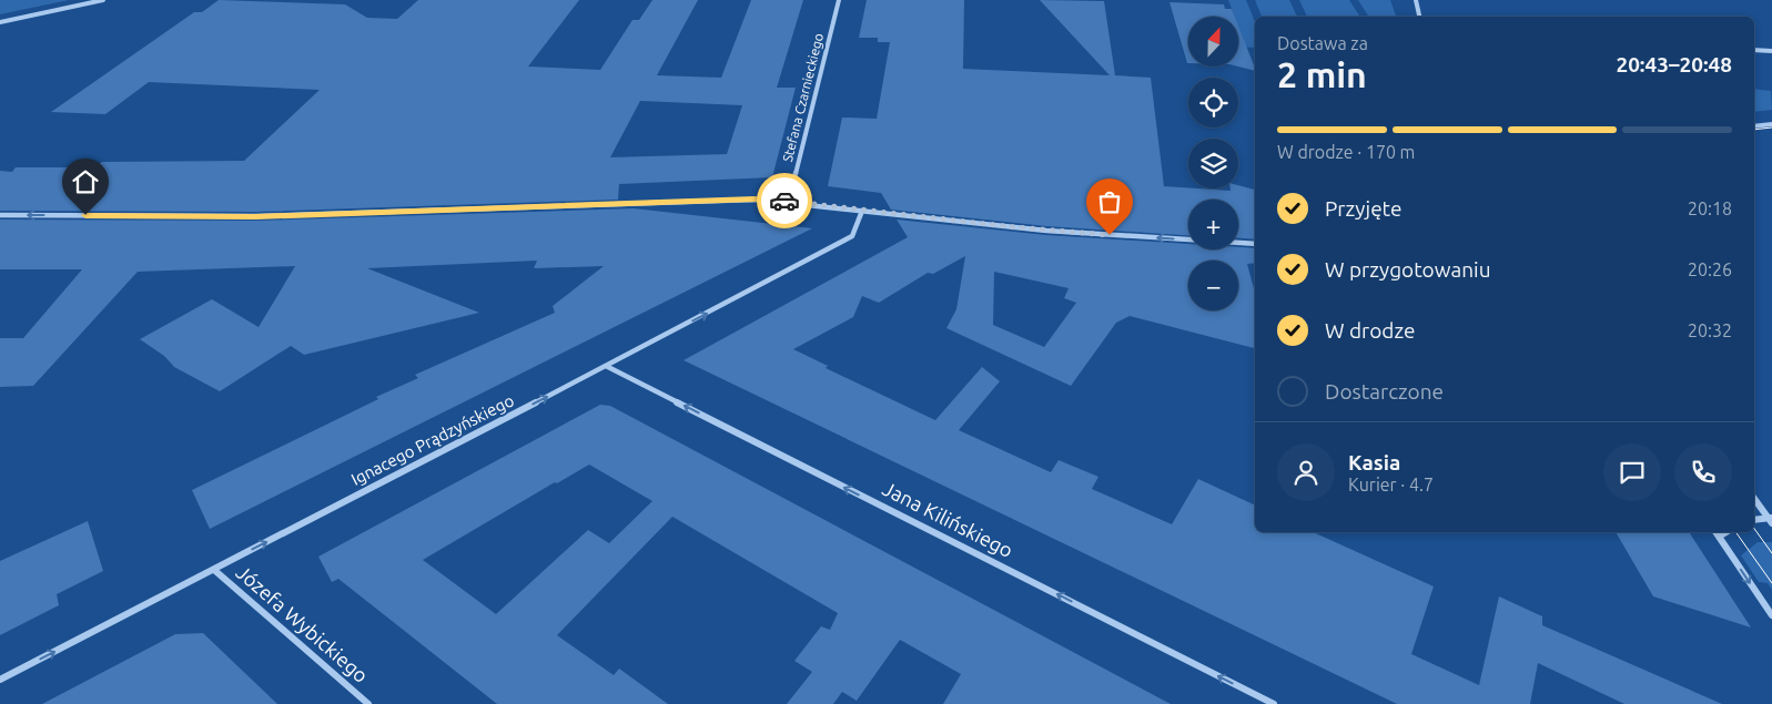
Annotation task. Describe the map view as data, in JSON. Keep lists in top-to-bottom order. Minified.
{"streets":{"street":["Stefana Czarnieckiego","Ignacego Prądzyńskiego","Jana Kilińskiego","Józefa Wybickiego"]},"crossings":[["Ignacego Prądzyńskiego","Jana Kilińskiego"],["Ignacego Prądzyńskiego","Józefa Wybickiego"]],"one_way":["Ignacego Prądzyńskiego","Jana Kilińskiego"],"north":"top","page":{"map_buttons":["+","−"],"heading":["2 min","Dostawa za","20:43–20:48"],"panel":["Kasia","Kurier · 4.7"],"bar":"W drodze · 170 m","list":[["Przyjęte","20:18"],["W przygotowaniu","20:26"],["W drodze","20:32"],"Dostarczone"]}}
